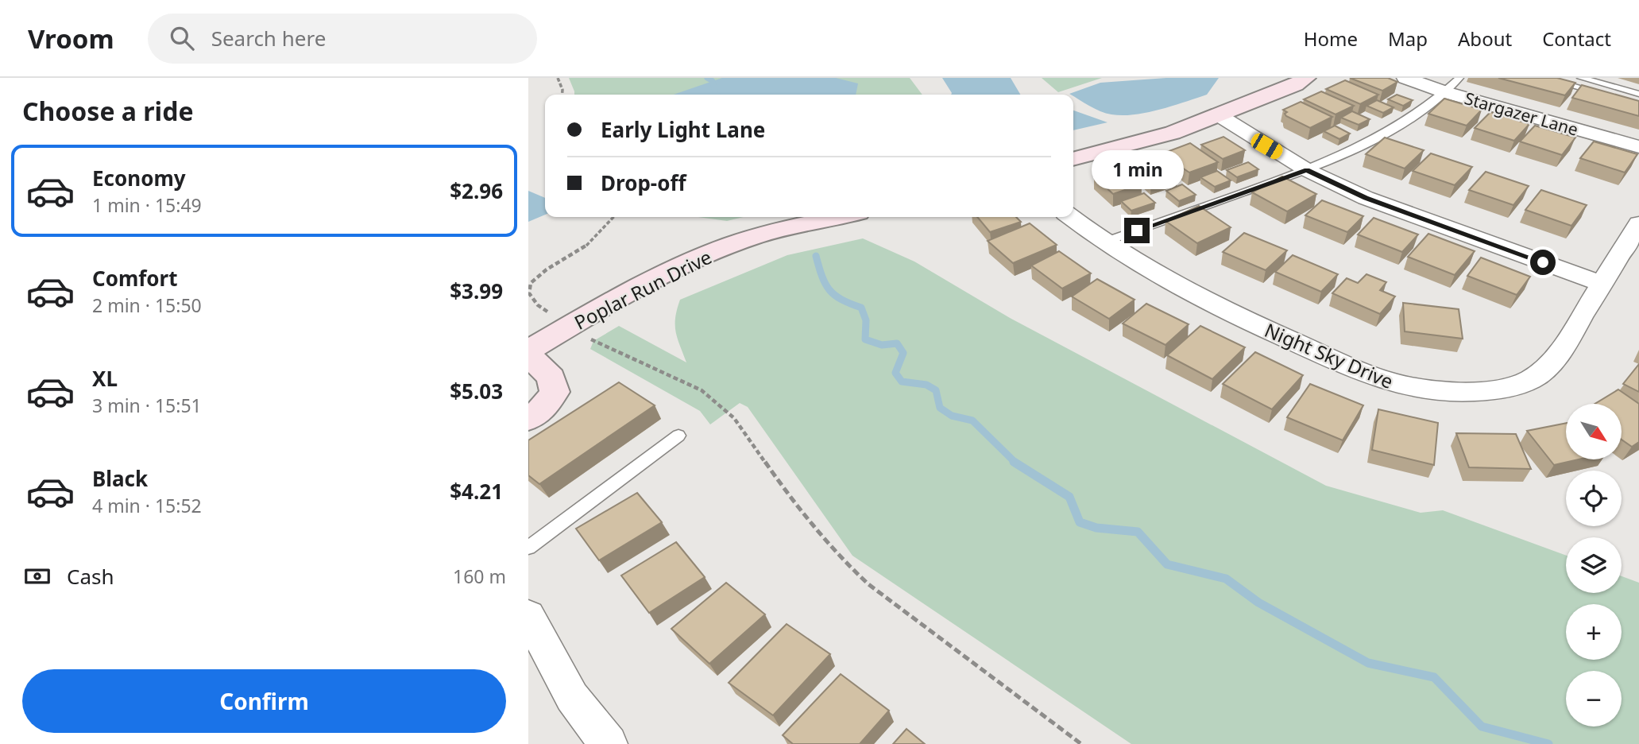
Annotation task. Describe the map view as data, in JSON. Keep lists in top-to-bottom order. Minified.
{"streets":{"street":["Stargazer Lane","Poplar Run Drive","Night Sky Drive"]},"north":"bottom right","page":{"header":"Vroom","search":"Search here","nav":["Home","Map","About","Contact"],"heading":"Choose a ride","banner":["Early Light Lane","Drop-off"],"list":[{"name":"Economy","note":"1 min · 15:49","value":"$2.96"},{"name":"Comfort","note":"2 min · 15:50","value":"$3.99"},{"name":"XL","note":"3 min · 15:51","value":"$5.03"},{"name":"Black","note":"4 min · 15:52","value":"$4.21"}],"bubble":"1 min","map_buttons":["+","−"],"pay":["Cash","160 m"],"buttons":"Confirm"}}
